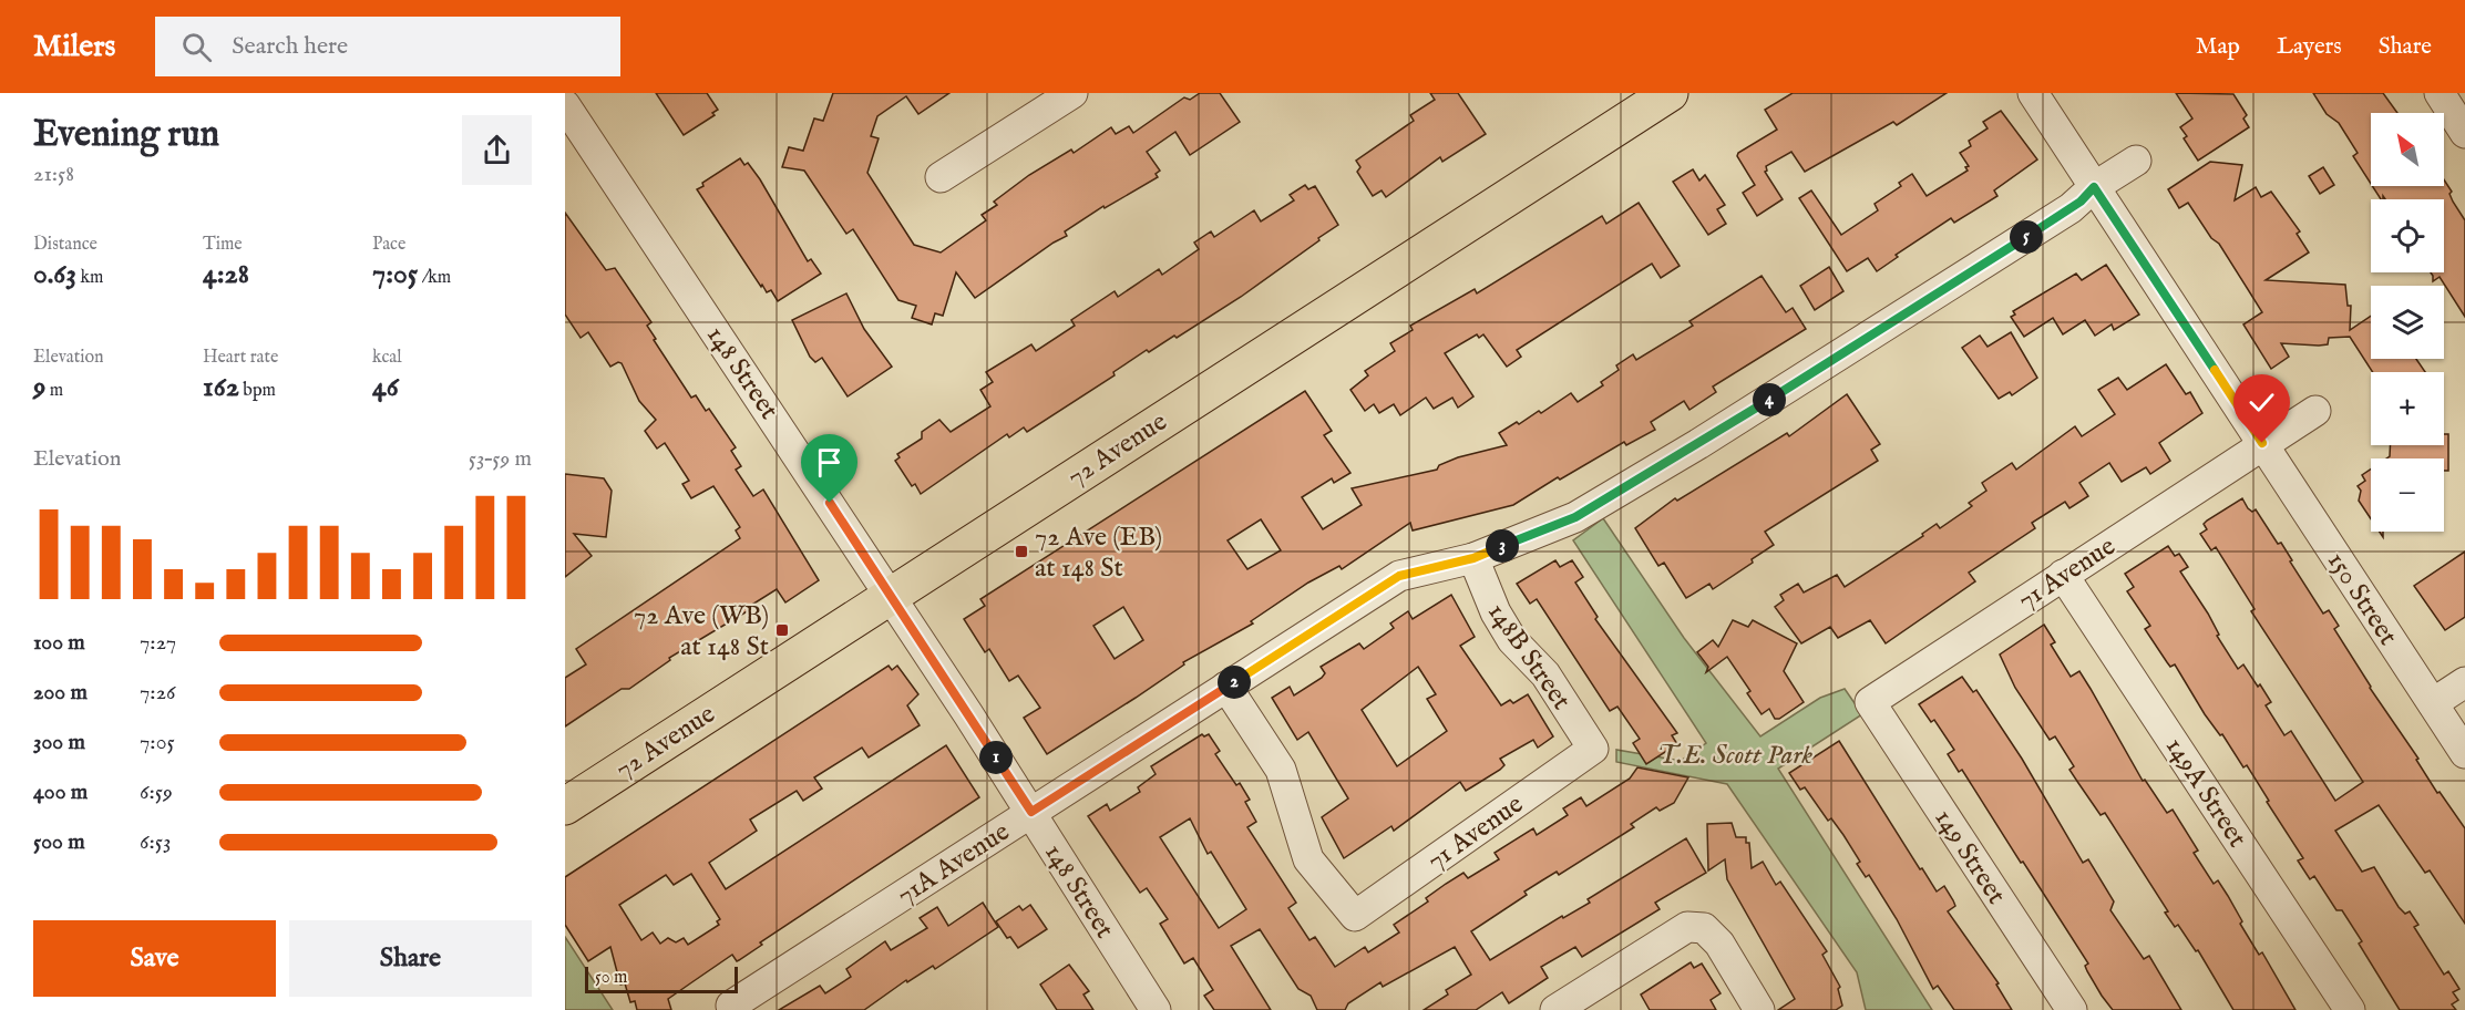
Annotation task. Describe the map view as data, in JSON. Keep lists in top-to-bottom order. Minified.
{"streets":{"main road":["72 Avenue"],"street":["148 Street","71 Avenue","150 Street","148B Street","149A Street","149 Street","71A Avenue"]},"crossings":[["148 Street","72 Avenue"],["148 Street","71A Avenue"],["71 Avenue","150 Street"],["71 Avenue","148B Street"],["71 Avenue","149A Street"],["71 Avenue","149 Street"],["71 Avenue","71A Avenue"],["150 Street","71A Avenue"],["148B Street","71A Avenue"]],"parks":["T.E. Scott Park"],"places":{"transit":["72 Ave (EB) at 148 St","72 Ave (WB) at 148 St"]},"scale_bar":"50 m","north":"top left","page":{"header":"Milers","search":"Search here","nav":["Map","Layers","Share"],"heading":["Evening run","21:58"],"map_buttons":["+","−"],"stats":[["Distance","0.63 km"],["Time","4:28"],["Pace","7:05 /km"],["Elevation","9 m"],["Heart rate","162 bpm"],["kcal","46"]],"pins":["5","4","3","2","1"],"chart":["Elevation","53–59 m"],"list":[{"name":"100 m","note":"7:27"},{"name":"200 m","note":"7:26"},{"name":"300 m","note":"7:05"},{"name":"400 m","note":"6:59"},{"name":"500 m","note":"6:53"}],"buttons":["Save","Share"],"scale":"50 m"}}
